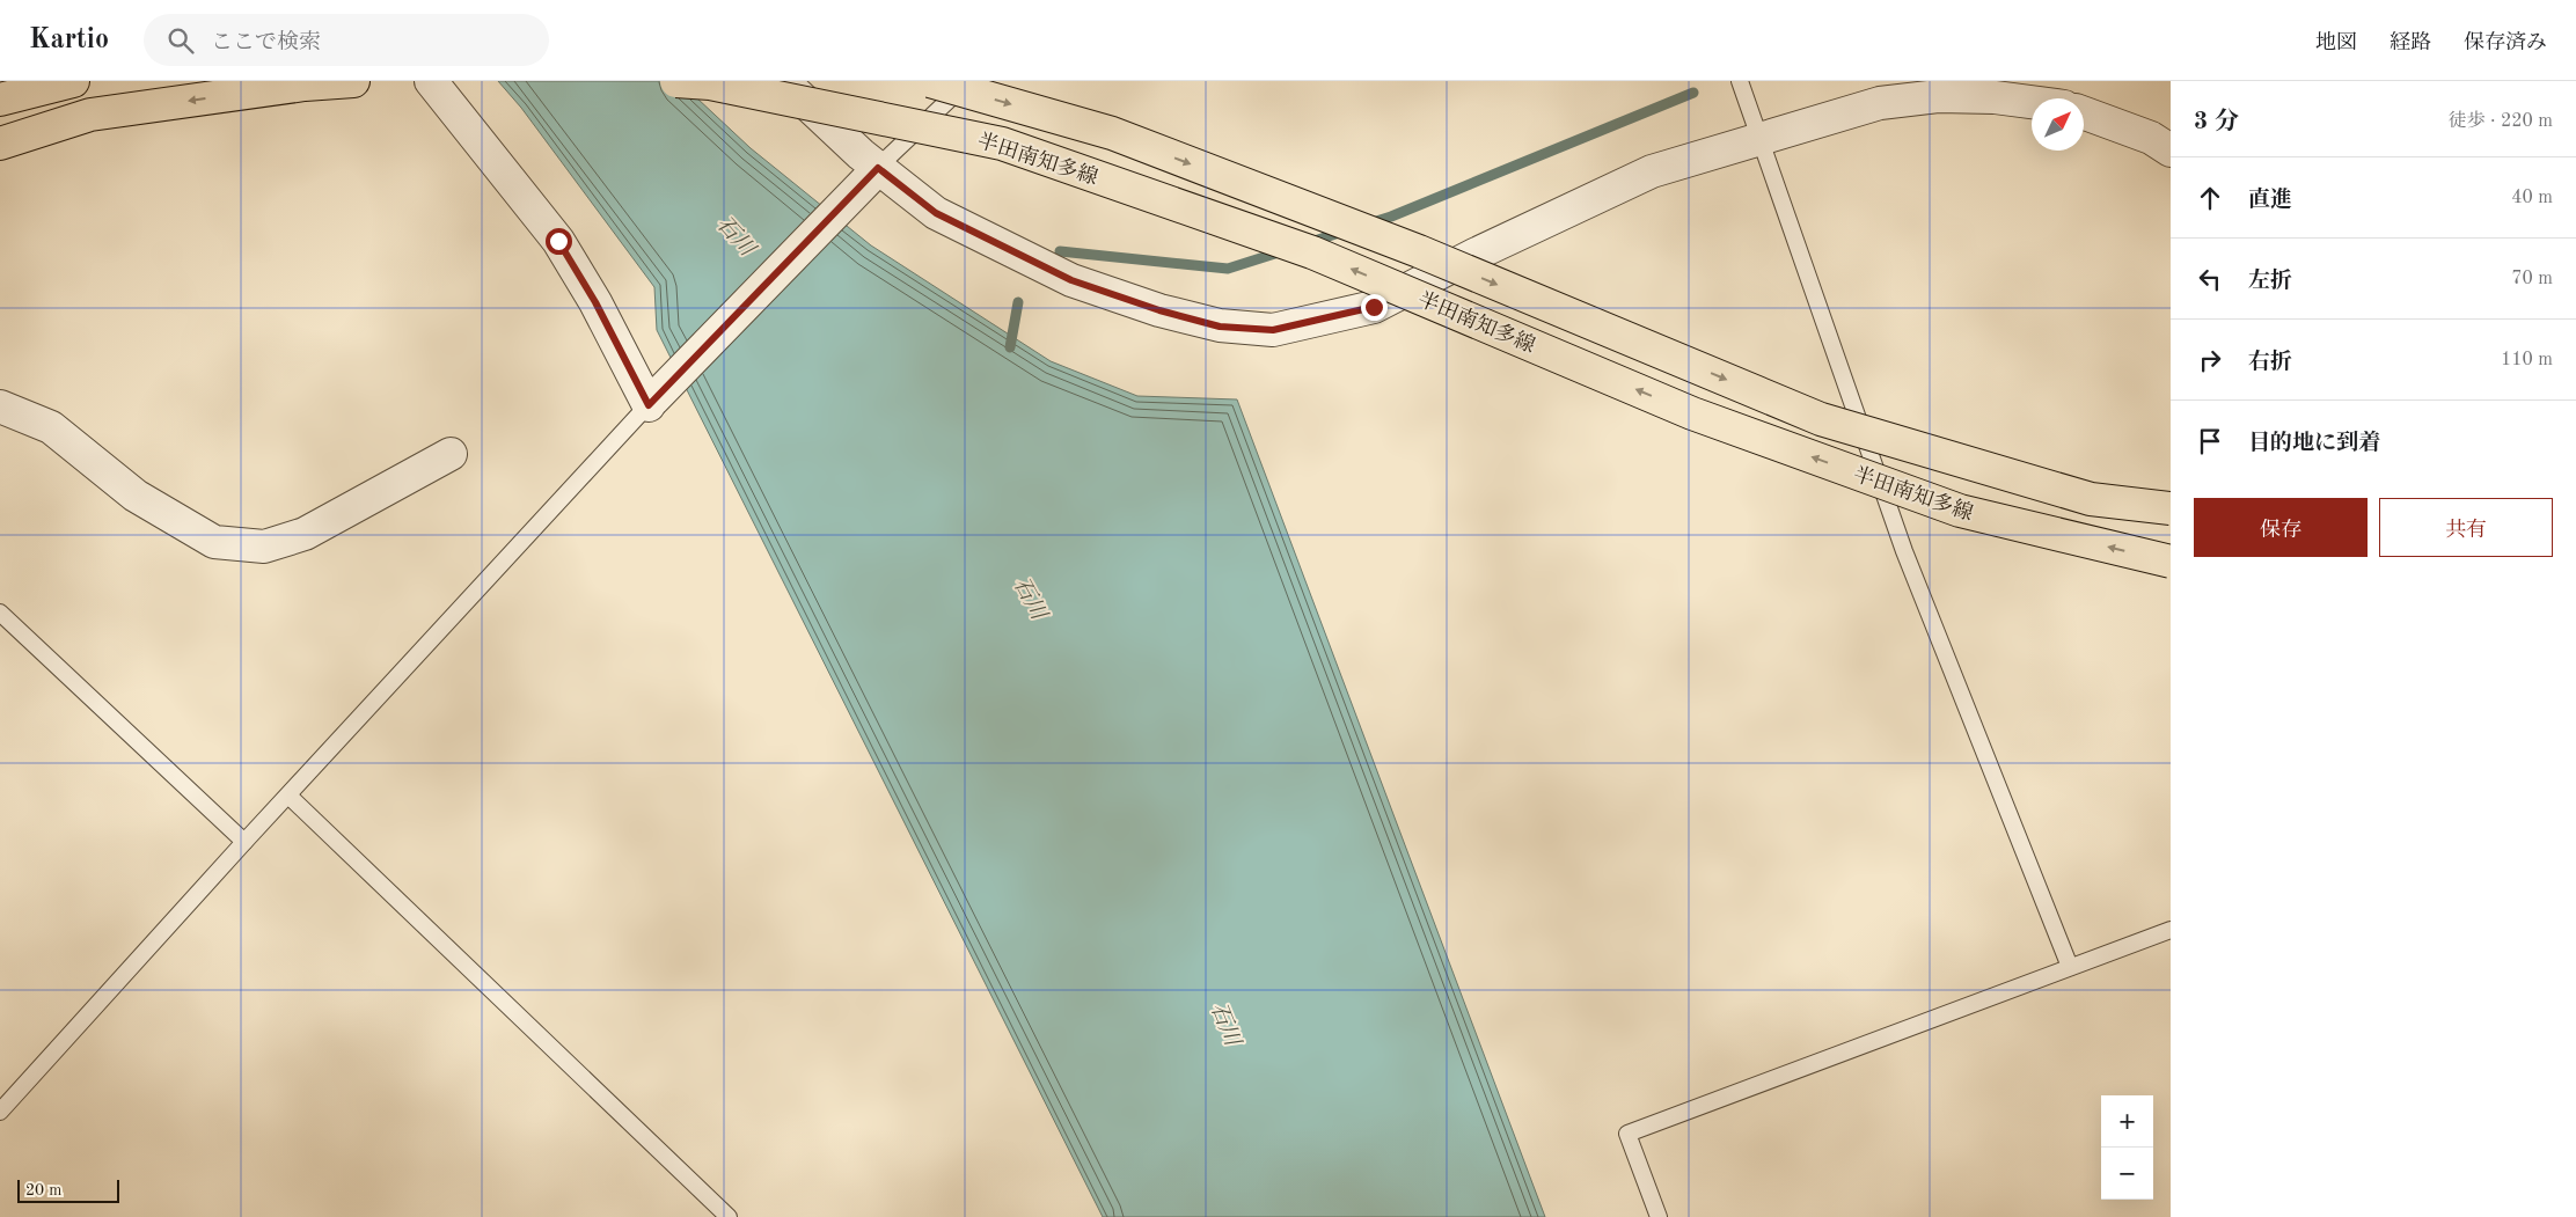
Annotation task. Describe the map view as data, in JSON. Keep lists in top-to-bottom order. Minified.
{"streets":{"main road":["半田南知多線"]},"water":["石川"],"scale_bar":"20 m","north":"top right","page":{"header":"Kartio","search":"ここで検索","nav":["地図","経路","保存済み"],"heading":["3 分","徒歩 · 220 m"],"list":[["直進","40 m"],["左折","70 m"],["右折","110 m"],"目的地に到着"],"buttons":["保存","共有"],"map_buttons":["+","−"],"scale":"20 m"}}
